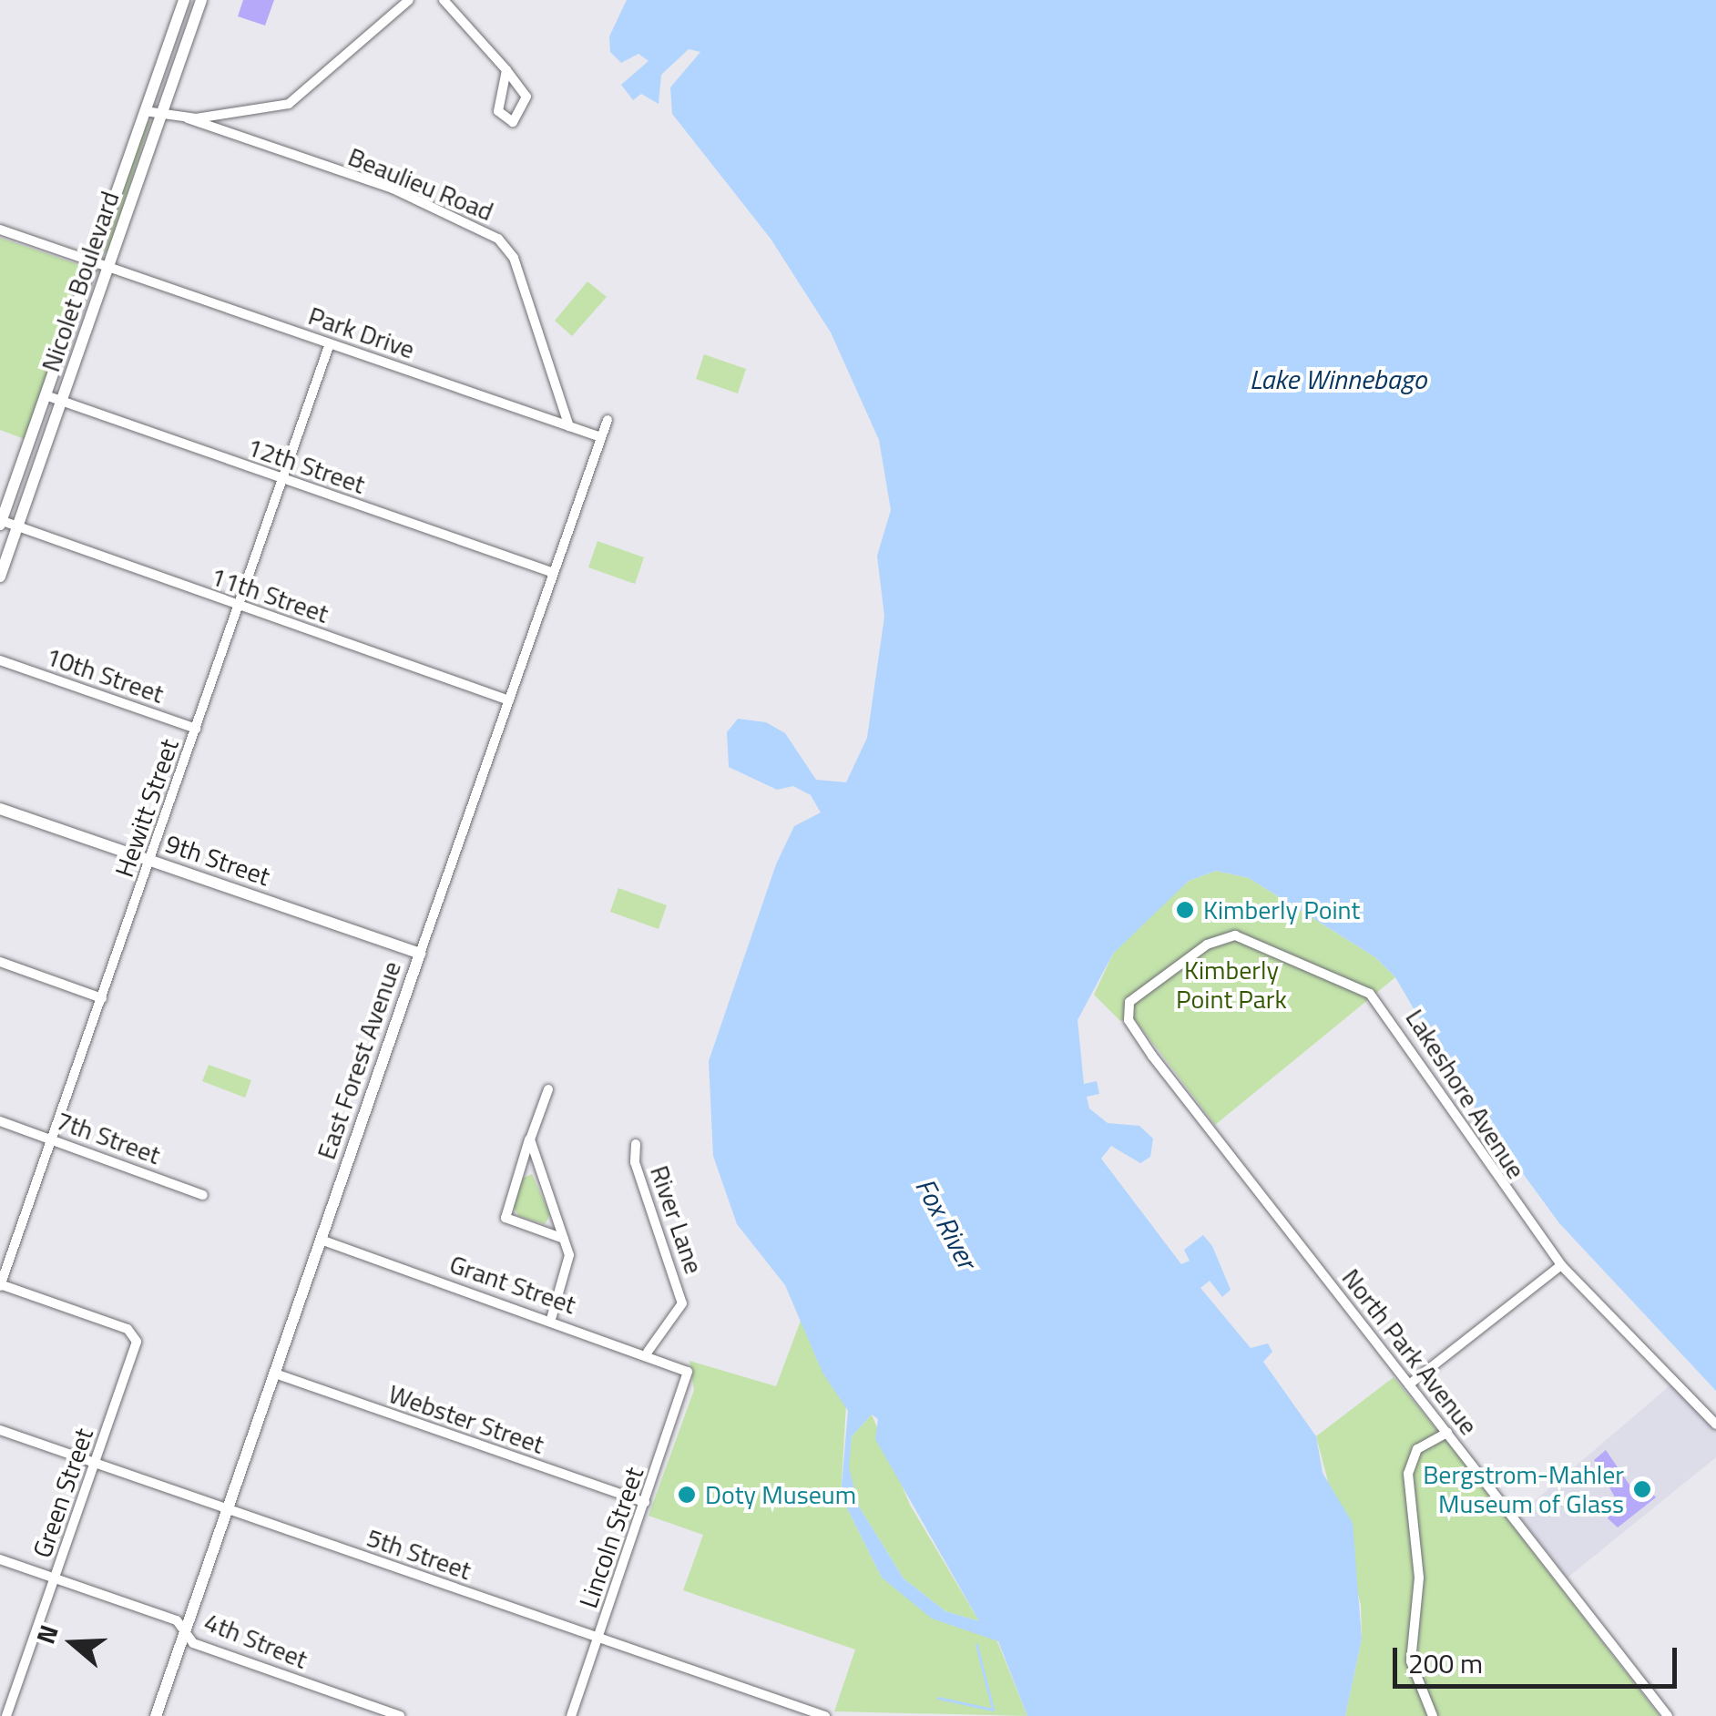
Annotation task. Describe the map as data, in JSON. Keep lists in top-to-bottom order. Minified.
{"streets":{"street":["Beaulieu Road","Nicolet Boulevard","Park Drive","12th Street","11th Street","10th Street","Hewitt Street","9th Street","East Forest Avenue","Lakeshore Avenue","7th Street","River Lane","Grant Street","North Park Avenue","Webster Street","Green Street","Lincoln Street","5th Street","4th Street"]},"crossings":[["Beaulieu Road","Park Drive"],["Nicolet Boulevard","Park Drive"],["Nicolet Boulevard","12th Street"],["Nicolet Boulevard","11th Street"],["Park Drive","Hewitt Street"],["Park Drive","East Forest Avenue"],["12th Street","Hewitt Street"],["12th Street","East Forest Avenue"],["11th Street","Hewitt Street"],["11th Street","East Forest Avenue"],["10th Street","Hewitt Street"],["Hewitt Street","9th Street"],["Hewitt Street","7th Street"],["Hewitt Street","Green Street"],["9th Street","East Forest Avenue"],["East Forest Avenue","Grant Street"],["East Forest Avenue","Webster Street"],["East Forest Avenue","5th Street"],["East Forest Avenue","4th Street"],["Lakeshore Avenue","North Park Avenue"],["River Lane","Grant Street"],["Grant Street","Lincoln Street"],["Webster Street","Lincoln Street"],["Green Street","5th Street"],["Green Street","4th Street"],["Lincoln Street","5th Street"]],"water":["Lake Winnebago","Fox River"],"parks":["Kimberly Point Park"],"places":["Kimberly Point","Bergstrom-Mahler Museum of Glass","Doty Museum"],"scale_bar":"200 m","north":"left"}
